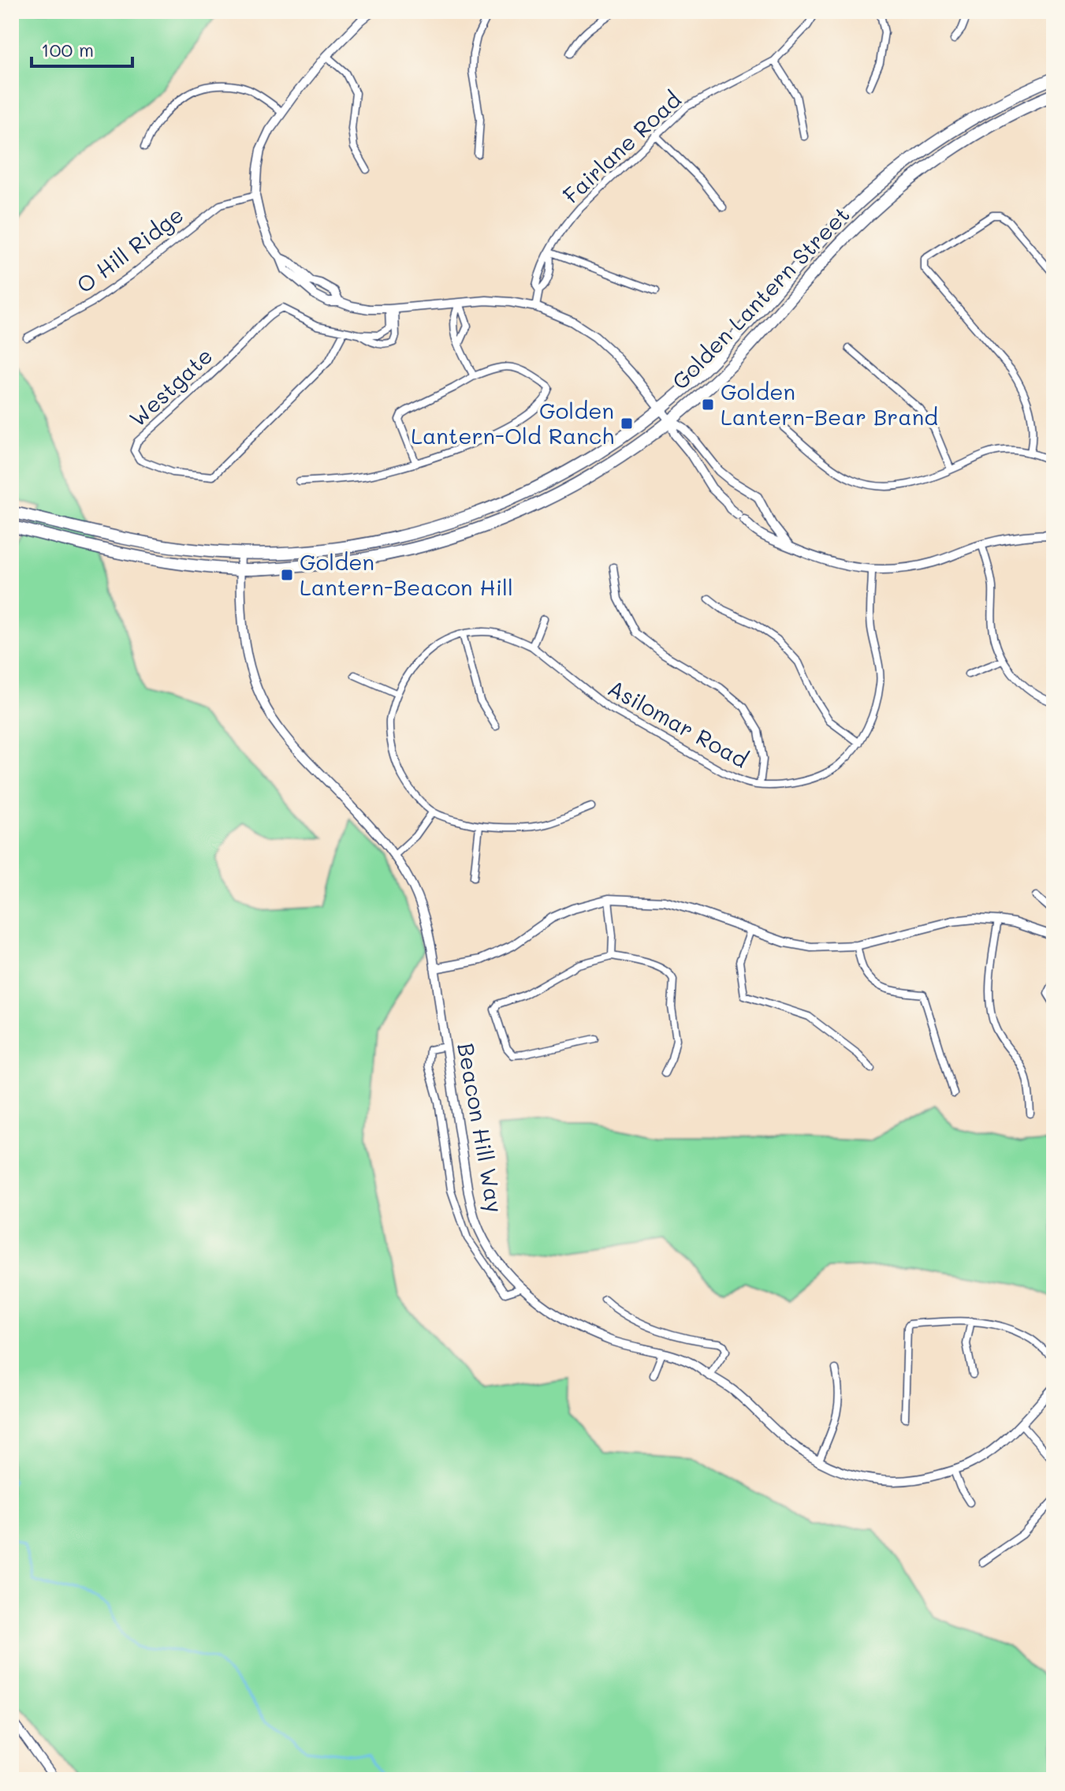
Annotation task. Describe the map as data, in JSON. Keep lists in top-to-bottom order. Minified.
{"streets":{"main road":["Golden Lantern Street"],"street":["Fairlane Road","O Hill Ridge","Westgate","Asilomar Road","Beacon Hill Way"]},"crossings":[["Golden Lantern Street","Beacon Hill Way"]],"places":{"transit":["Golden Lantern-Bear Brand","Golden Lantern-Old Ranch","Golden Lantern-Beacon Hill"]},"scale_bar":"100 m"}
